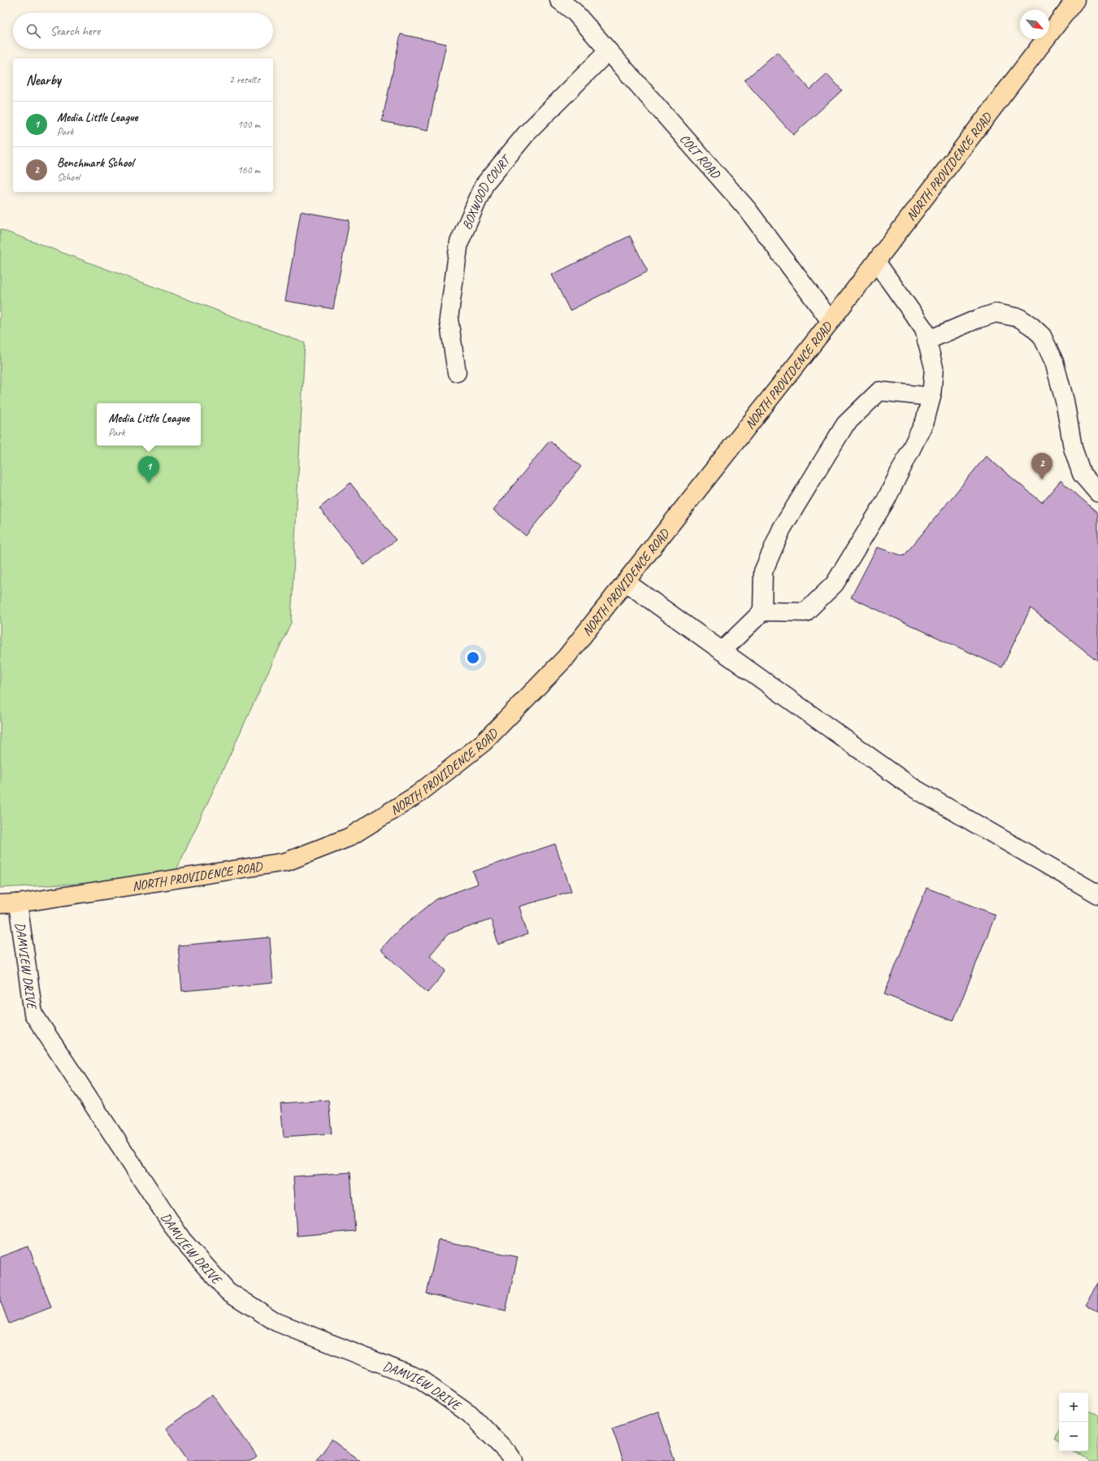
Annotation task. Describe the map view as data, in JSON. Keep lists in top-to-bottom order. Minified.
{"streets":{"main road":["NORTH PROVIDENCE ROAD"],"street":["COLT ROAD","BOXWOOD COURT","DAMVIEW DRIVE"]},"crossings":[["COLT ROAD","NORTH PROVIDENCE ROAD"],["COLT ROAD","BOXWOOD COURT"],["NORTH PROVIDENCE ROAD","DAMVIEW DRIVE"]],"north":"bottom right","page":{"search":"Search here","heading":["Nearby","2 results"],"list":[{"mark":"1","name":"Media Little League","note":"Park","value":"100 m"},{"mark":"2","name":"Benchmark School","note":"School","value":"160 m"}],"popup":["Media Little League","Park"],"pins":["2","1"],"map_buttons":["+","−"]}}
